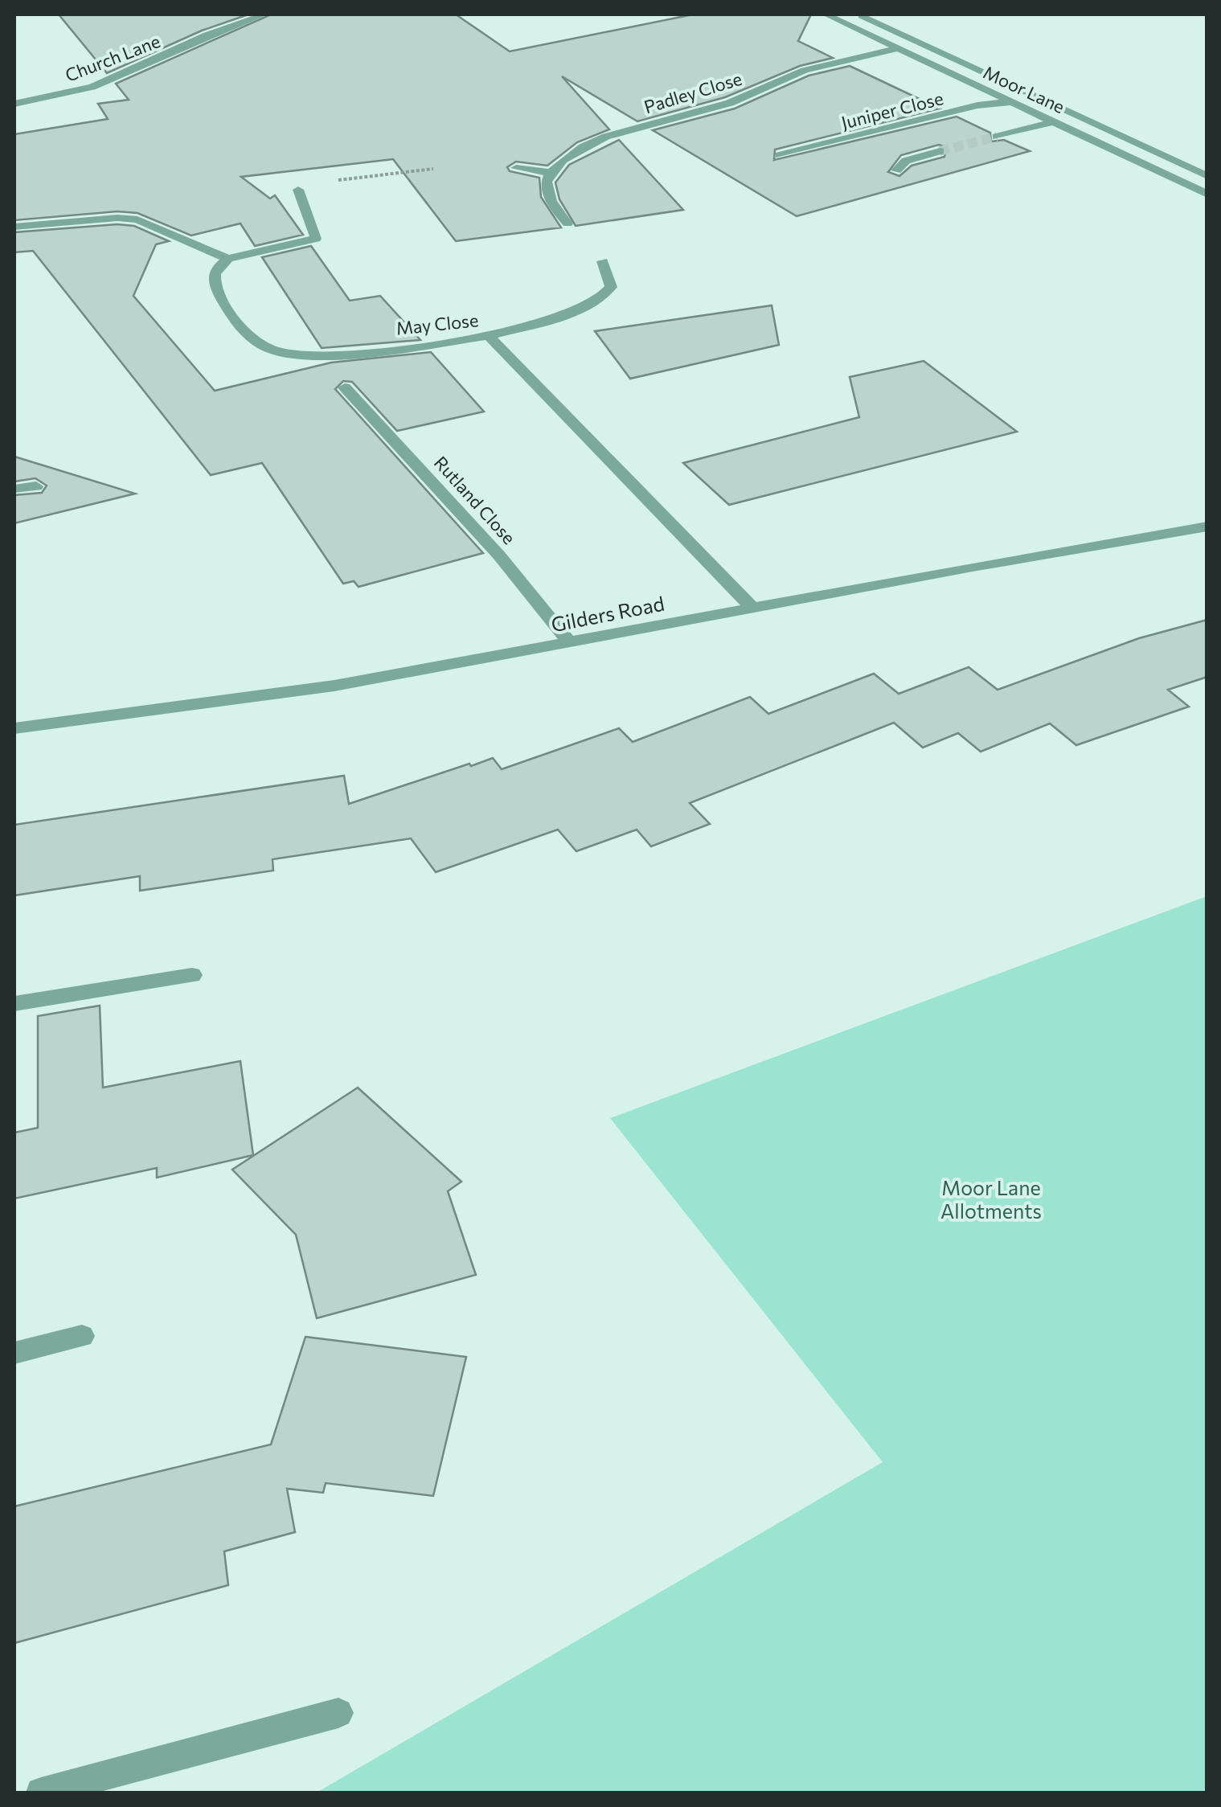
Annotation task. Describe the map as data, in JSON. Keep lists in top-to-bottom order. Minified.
{"streets":{"street":["Church Lane","Moor Lane","Padley Close","Juniper Close","May Close","Rutland Close","Gilders Road"]},"crossings":[["Moor Lane","Padley Close"],["Moor Lane","Juniper Close"],["May Close","Gilders Road"],["Rutland Close","Gilders Road"]],"parks":["Moor Lane Allotments"]}
